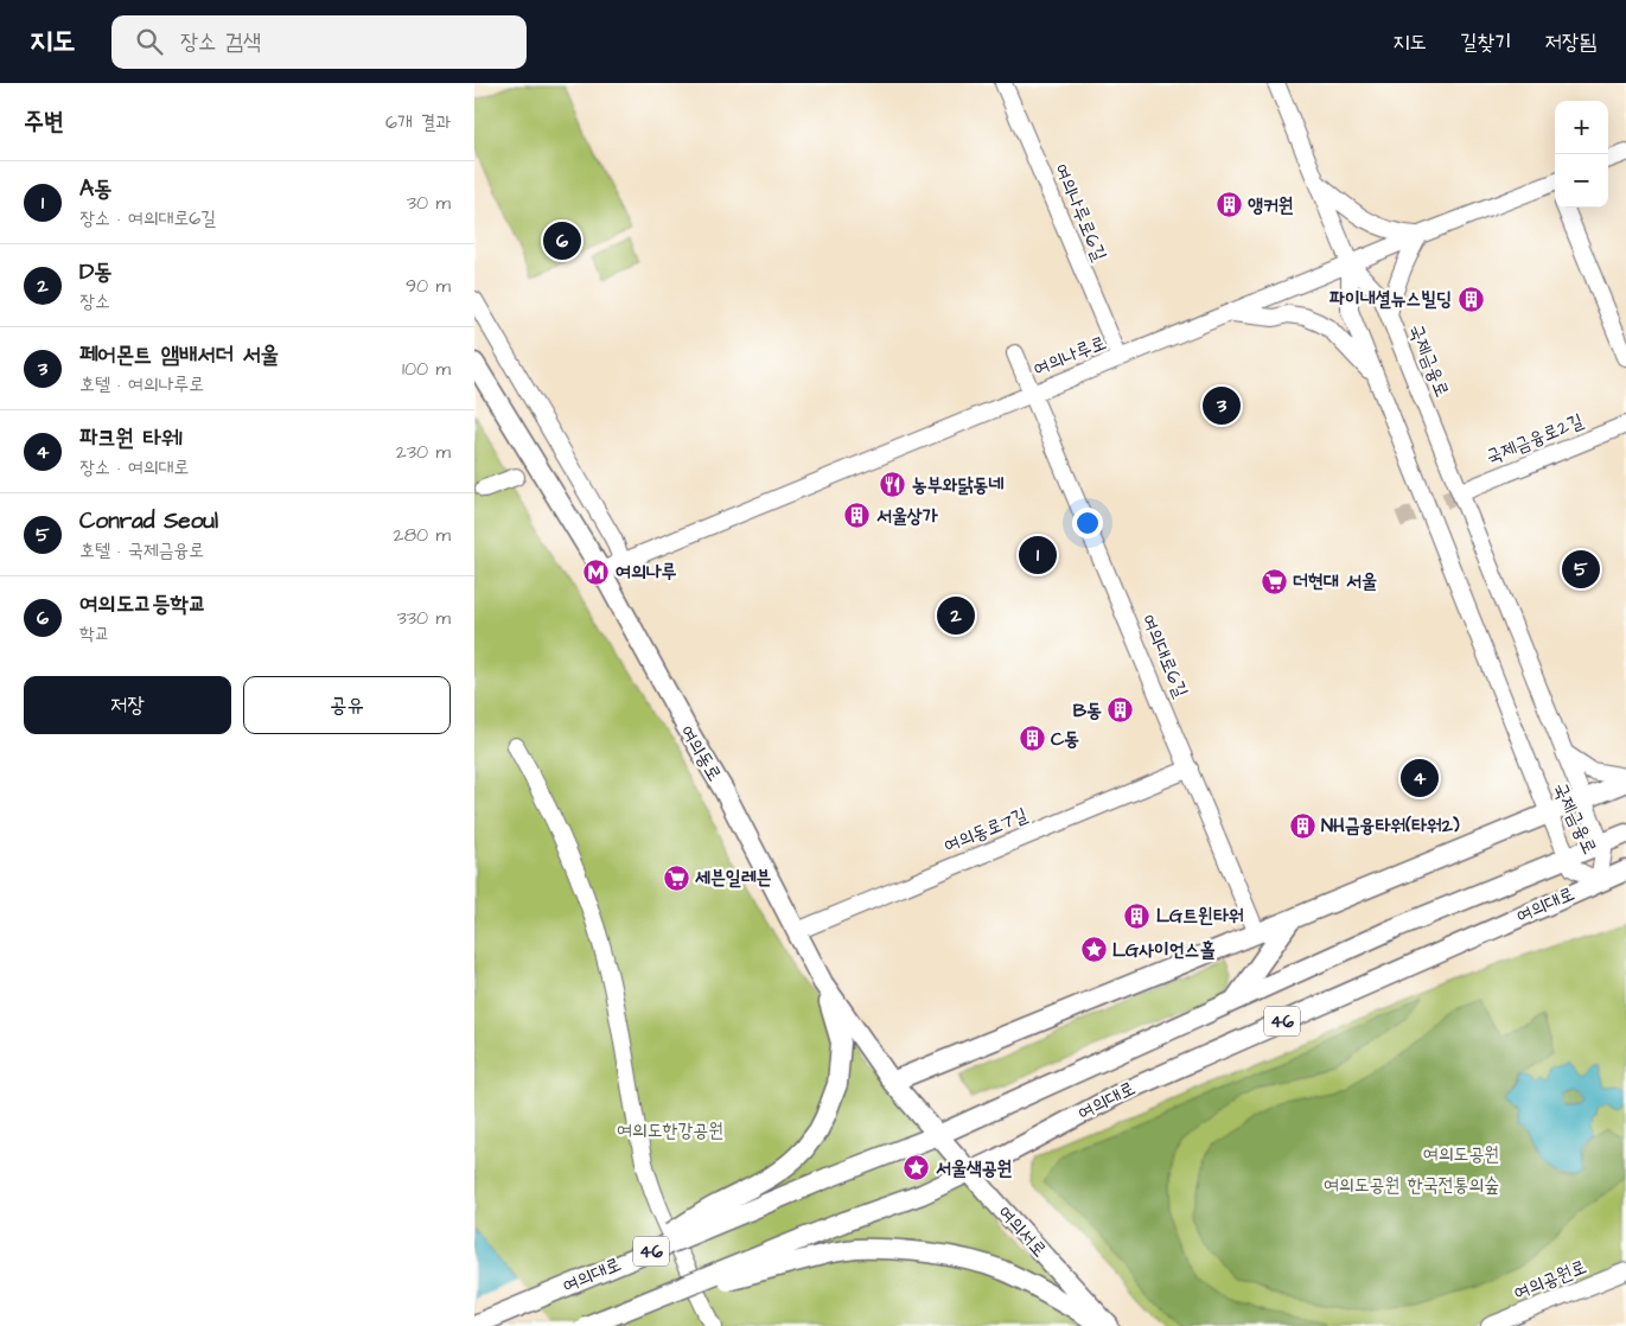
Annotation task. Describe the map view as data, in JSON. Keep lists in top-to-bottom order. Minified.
{"streets":{"main road":["여의동로","여의대로","46","여의서로"],"street":["여의나루로6길","여의나루로","국제금융로","국제금융로2길","여의대로6길","여의동로7길","여의공원로"]},"crossings":[["여의나루로6길","여의나루로"],["여의나루로","국제금융로"],["여의나루로","여의대로6길"],["여의나루로","여의동로"],["국제금융로","국제금융로2길"],["국제금융로","여의대로"],["여의대로6길","여의동로7길"],["여의동로","여의동로7길"],["여의동로","여의대로"],["여의동로","46"],["여의동로","여의서로"],["여의대로","46"],["여의대로","여의서로"],["46","여의서로"]],"parks":["여의도한강공원","여의도공원","여의도공원 한국전통의숲"],"places":{"building":["앵커원","파이내셜뉴스빌딩","서울상가","B동","C동","NH금융타워(타워2)","LG트윈타워"],"restaurant":["농부와닭동네"],"metro station":["여의나루"],"supermarket":["더현대 서울","세븐일레븐"],"place":["LG사이언스홀","서울색공원"]},"page":{"header":"지도","search":"장소 검색","nav":["지도","길찾기","저장됨"],"heading":["주변","6개 결과"],"map_buttons":["+","−"],"list":[{"mark":"1","name":"A동","note":"장소 · 여의대로6길","value":"30 m"},{"mark":"2","name":"D동","note":"장소","value":"90 m"},{"mark":"3","name":"페어몬트 앰배서더 서울","note":"호텔 · 여의나루로","value":"100 m"},{"mark":"4","name":"파크원 타워1","note":"장소 · 여의대로","value":"230 m"},{"mark":"5","name":"Conrad Seoul","note":"호텔 · 국제금융로","value":"280 m"},{"mark":"6","name":"여의도고등학교","note":"학교","value":"330 m"}],"pins":["6","3","1","5","2","4"],"buttons":["저장","공유"]}}
